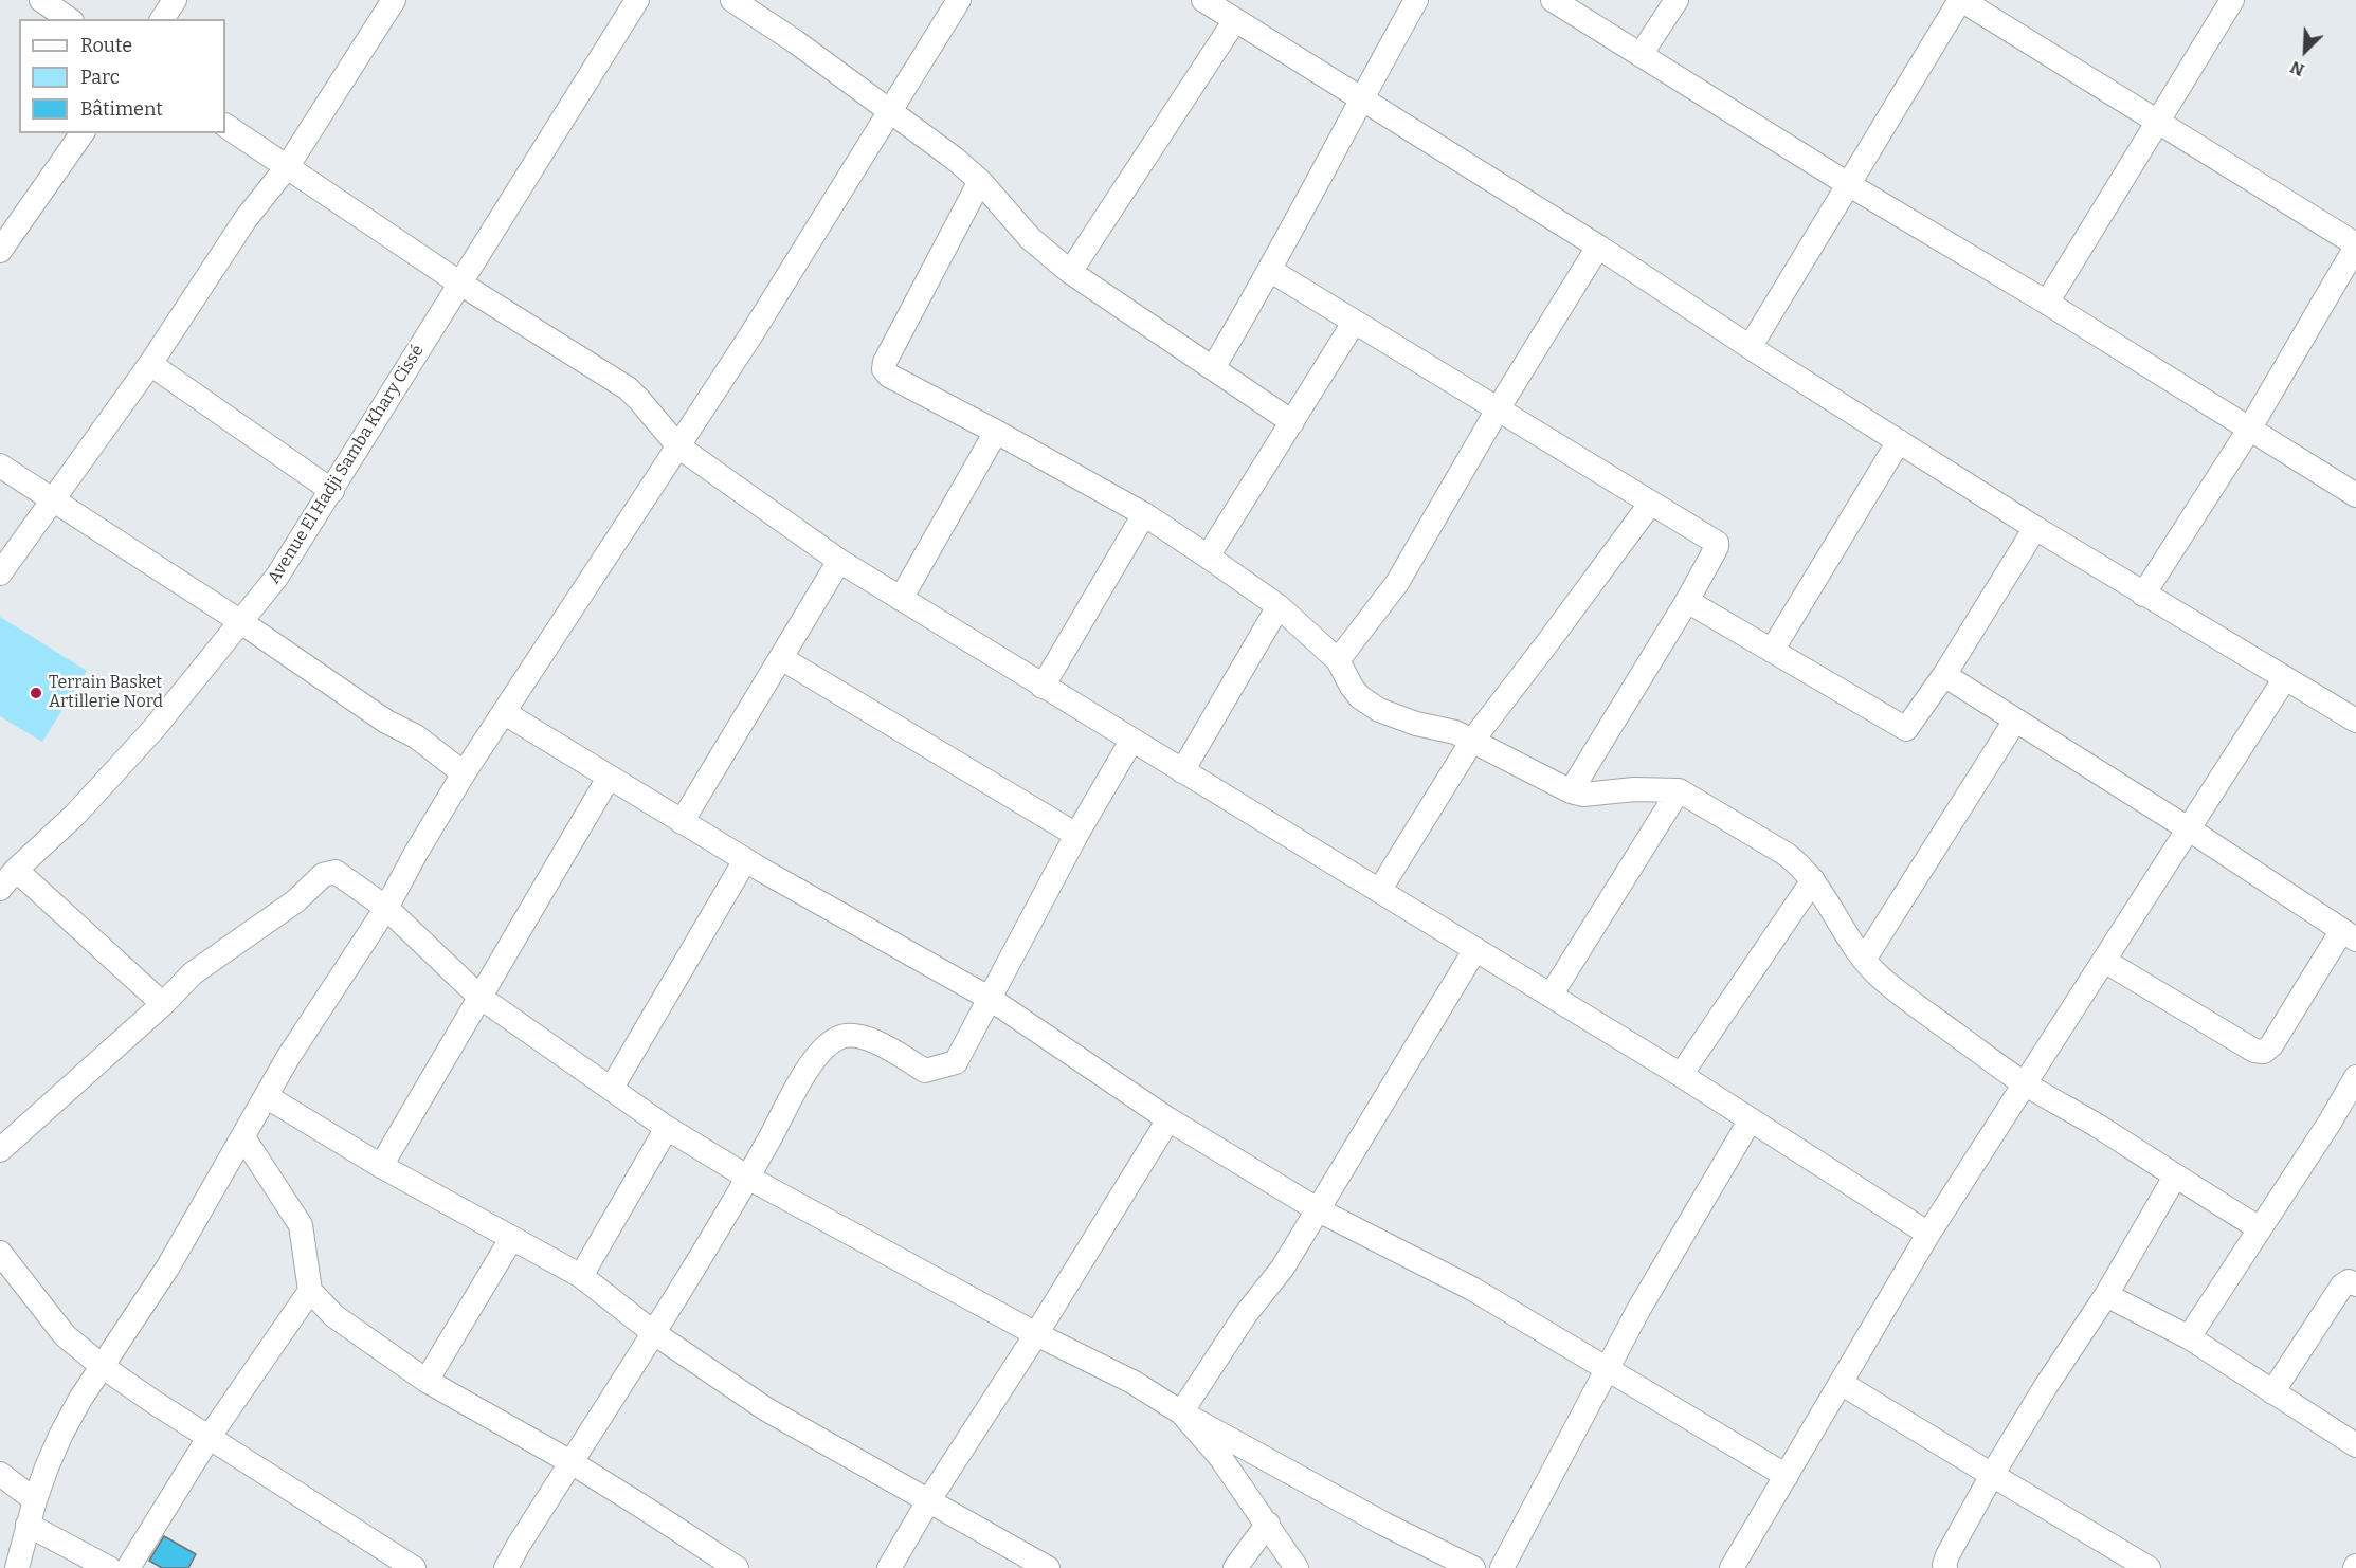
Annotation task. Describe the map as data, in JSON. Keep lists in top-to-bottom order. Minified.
{"streets":{"street":["Avenue El Hadji Samba Khary Cissé"]},"places":["Terrain Basket Artillerie Nord"],"legend":["Route","Parc","Bâtiment"],"north":"bottom left"}
